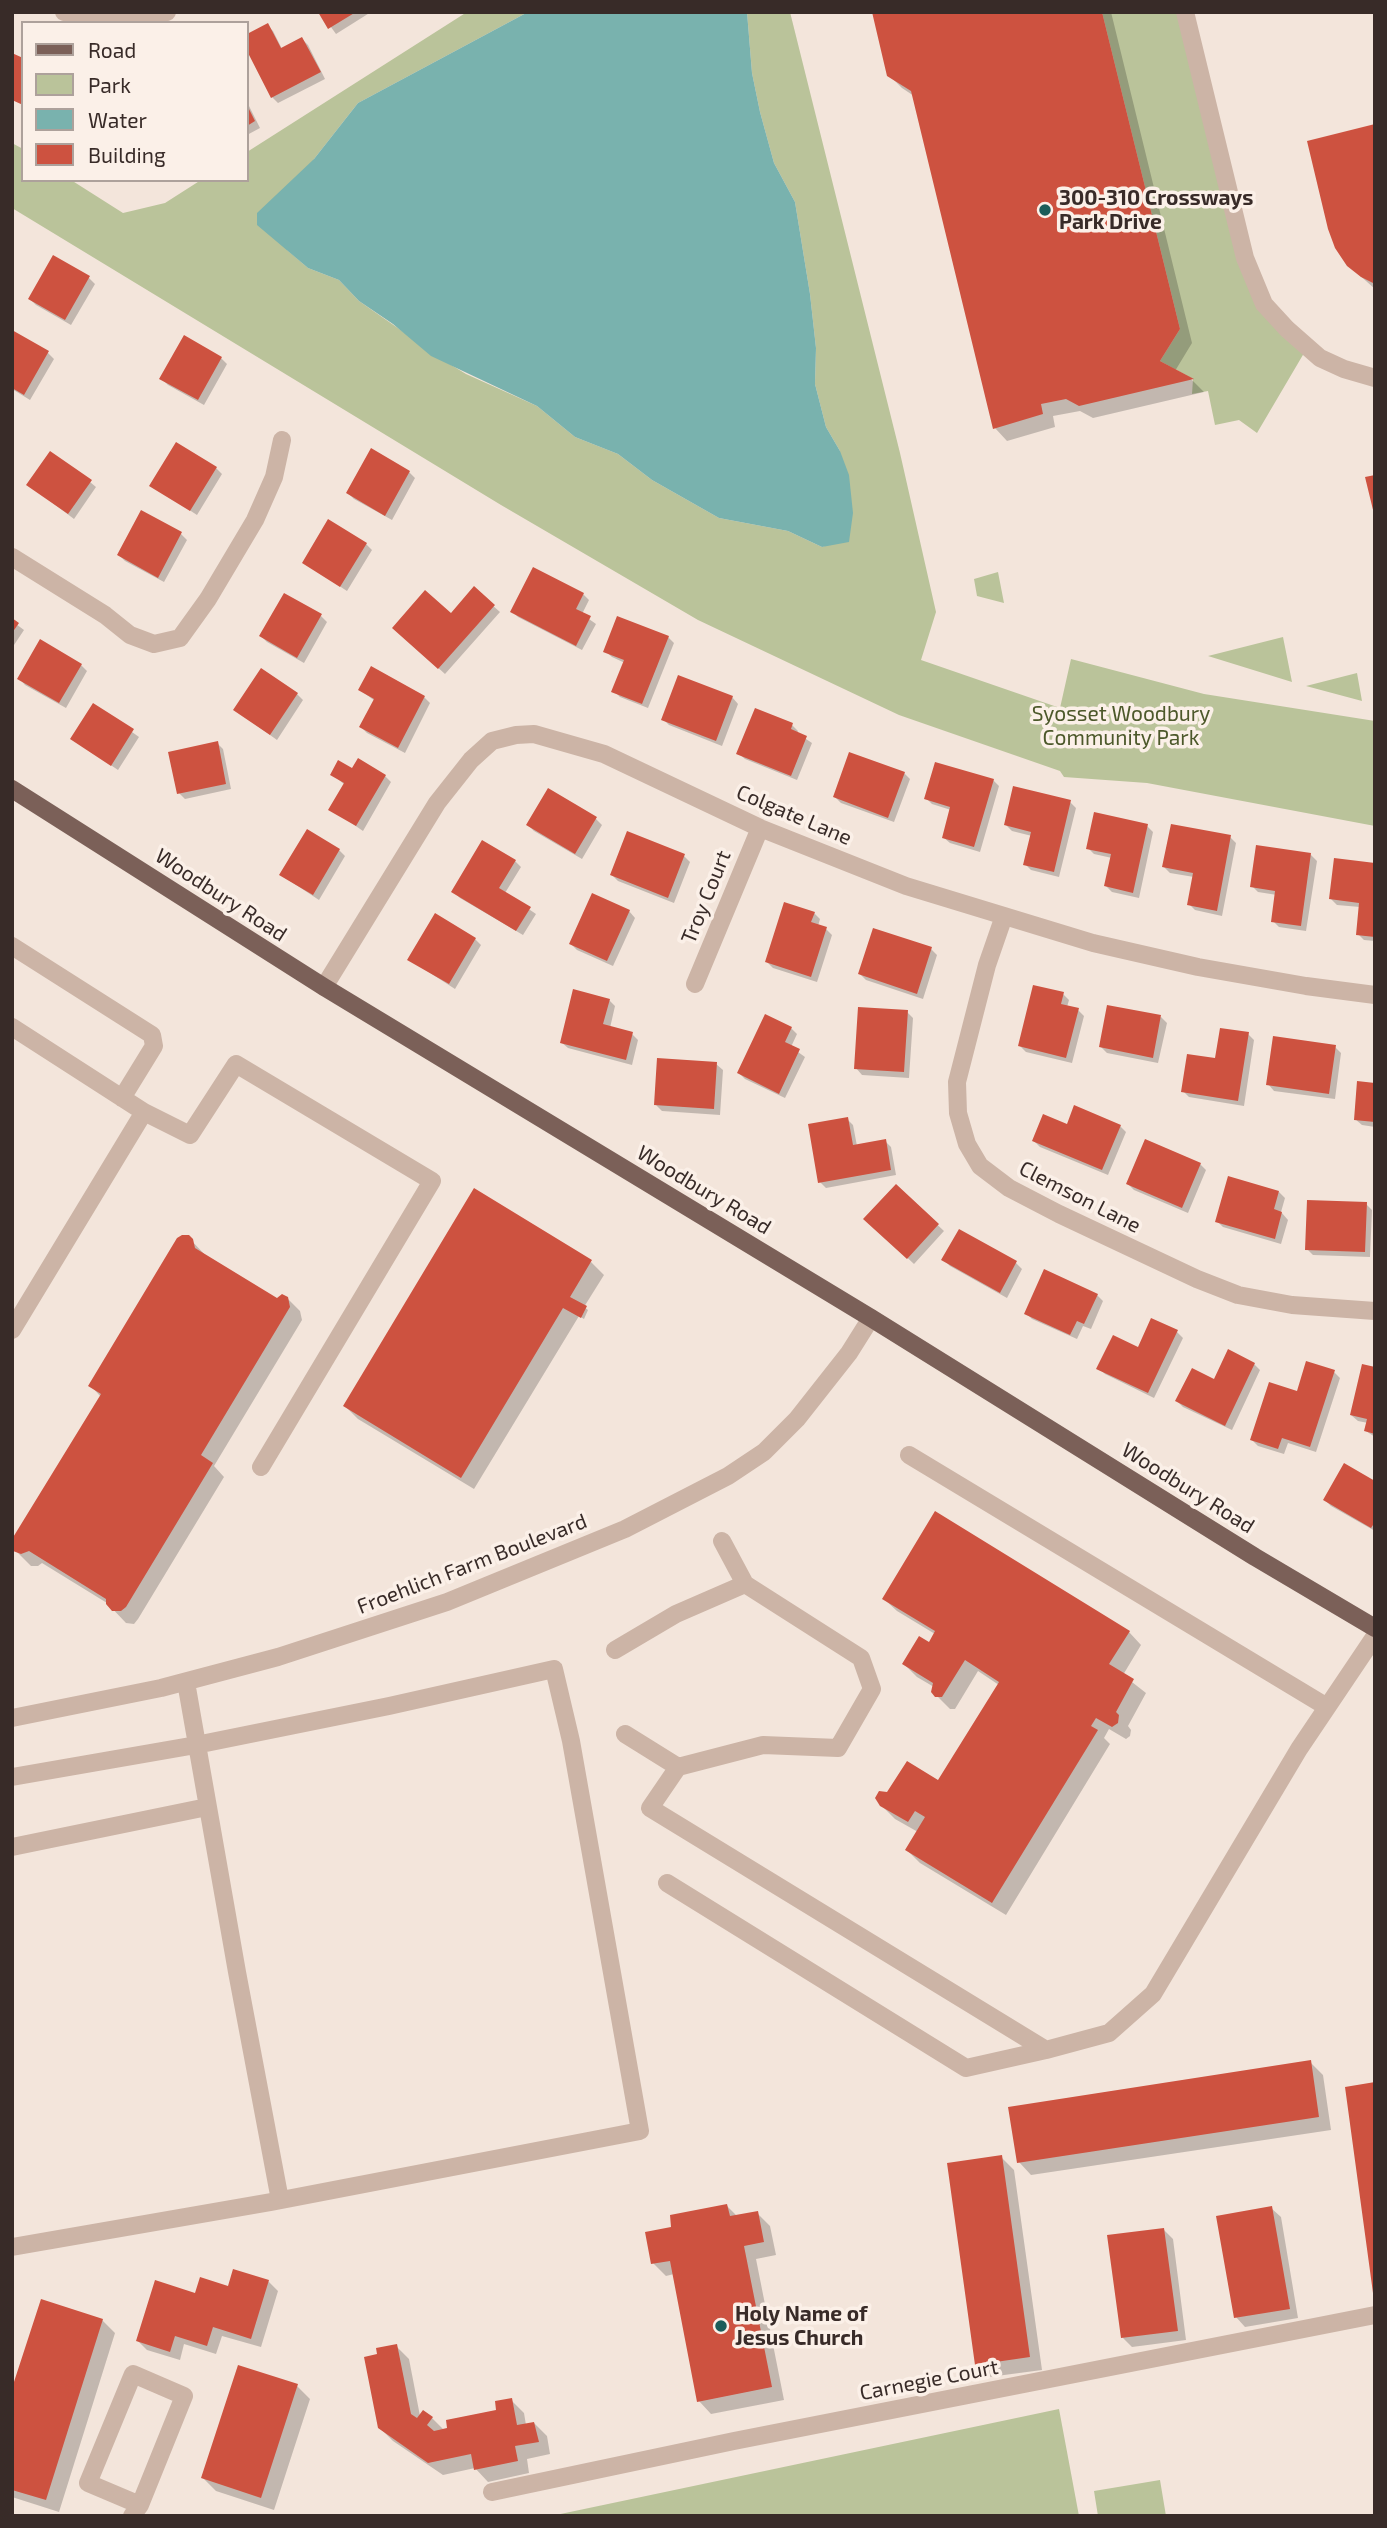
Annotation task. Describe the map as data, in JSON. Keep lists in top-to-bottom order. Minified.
{"streets":{"main road":["Woodbury Road"],"street":["Colgate Lane","Troy Court","Clemson Lane","Froehlich Farm Boulevard","Carnegie Court"]},"crossings":[["Colgate Lane","Woodbury Road"],["Colgate Lane","Troy Court"],["Colgate Lane","Clemson Lane"],["Woodbury Road","Froehlich Farm Boulevard"]],"parks":["Syosset Woodbury Community Park"],"places":["300-310 Crossways Park Drive","Holy Name of Jesus Church"],"legend":["Road","Park","Water","Building"]}
